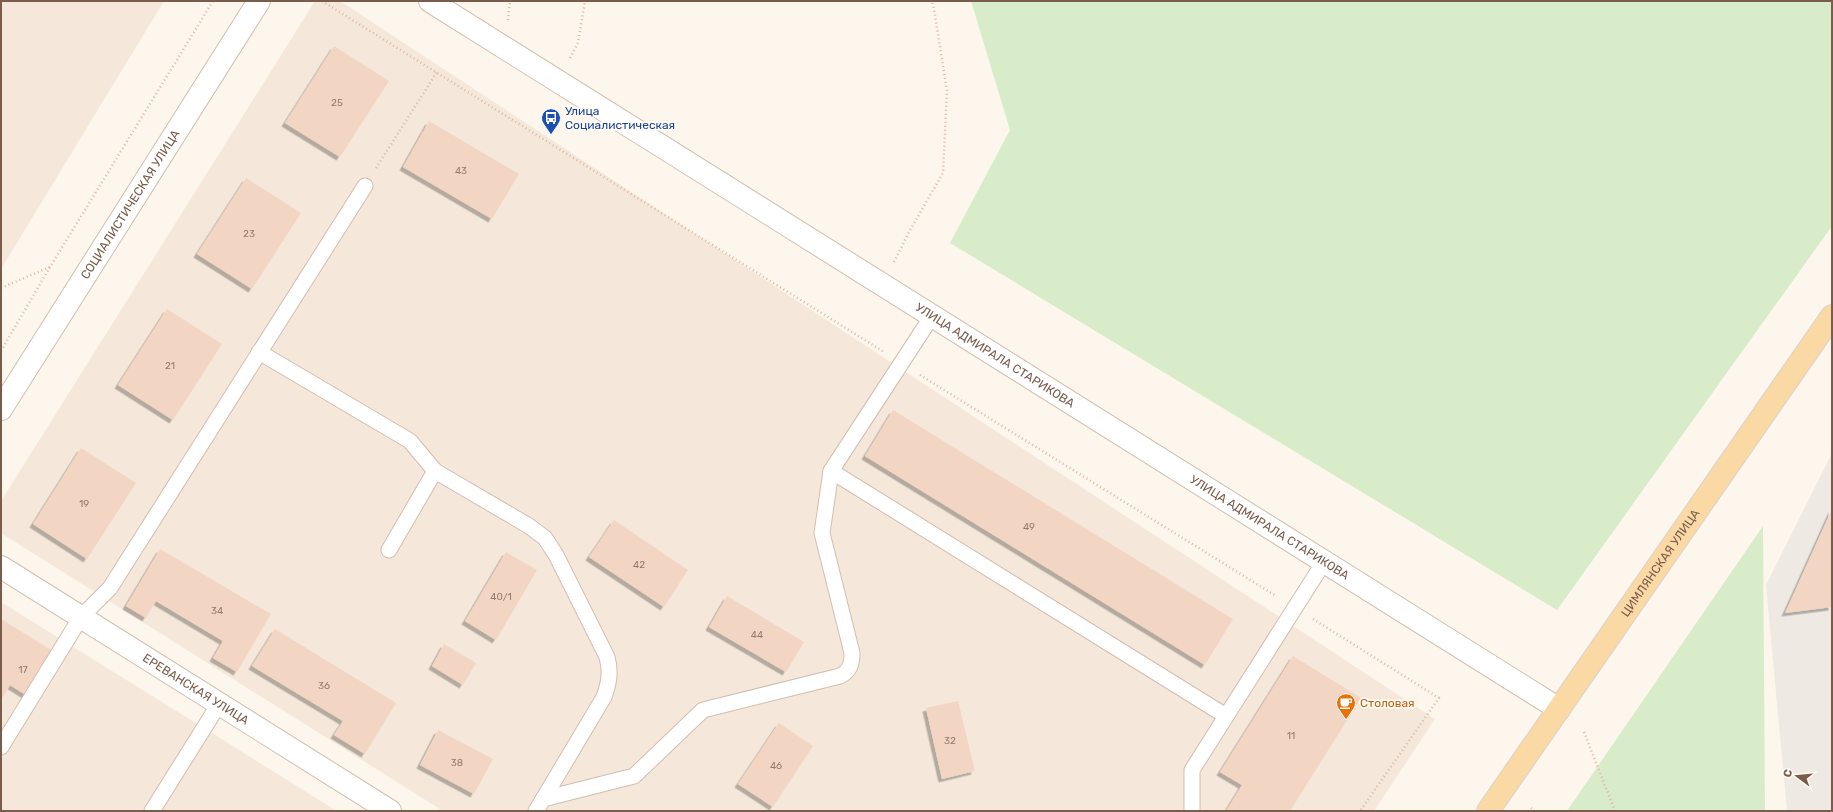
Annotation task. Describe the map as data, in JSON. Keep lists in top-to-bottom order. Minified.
{"streets":{"main road":["ЦИМЛЯНСКАЯ УЛИЦА"],"street":["СОЦИАЛИСТИЧЕСКАЯ УЛИЦА","УЛИЦА АДМИРАЛА СТАРИКОВА","ЕРЕВАНСКАЯ УЛИЦА"]},"crossings":[["УЛИЦА АДМИРАЛА СТАРИКОВА","ЦИМЛЯНСКАЯ УЛИЦА"]],"places":{"bus stop":["Улица Социалистическая"],"cafe":["Столовая"]},"house_numbers":["25","43","23","21","19","49","42","40/1","34","44","17","36","11","32","38","46"],"north":"left"}
